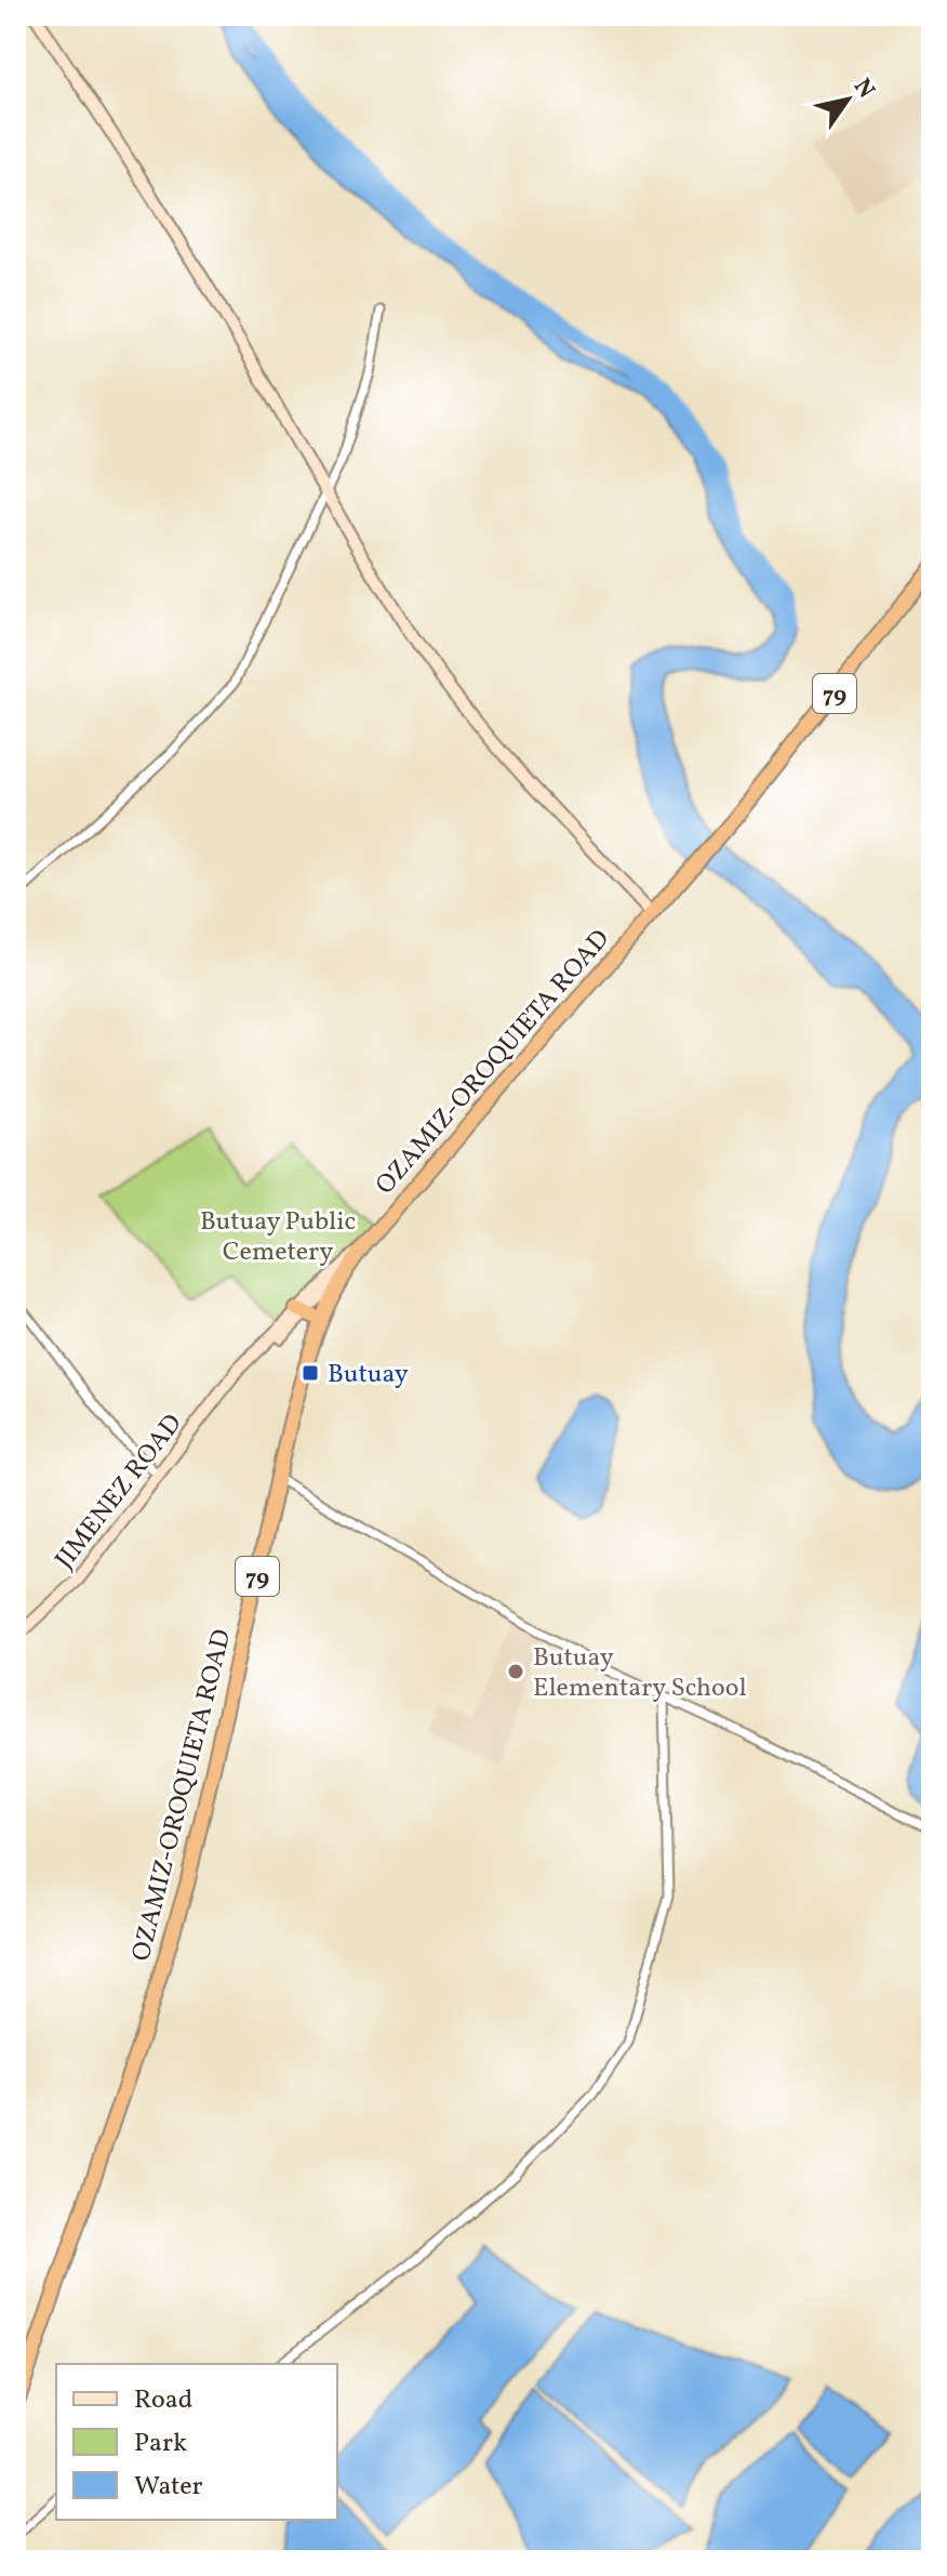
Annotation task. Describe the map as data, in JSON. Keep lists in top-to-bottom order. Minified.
{"streets":{"highway":["79","OZAMIZ-OROQUIETA ROAD"],"street":["JIMENEZ ROAD"]},"crossings":[["OZAMIZ-OROQUIETA ROAD","JIMENEZ ROAD"]],"parks":["Butuay Public Cemetery"],"places":{"transit":["Butuay"],"other":["Butuay Elementary School"]},"legend":["Road","Park","Water"],"north":"top right"}
